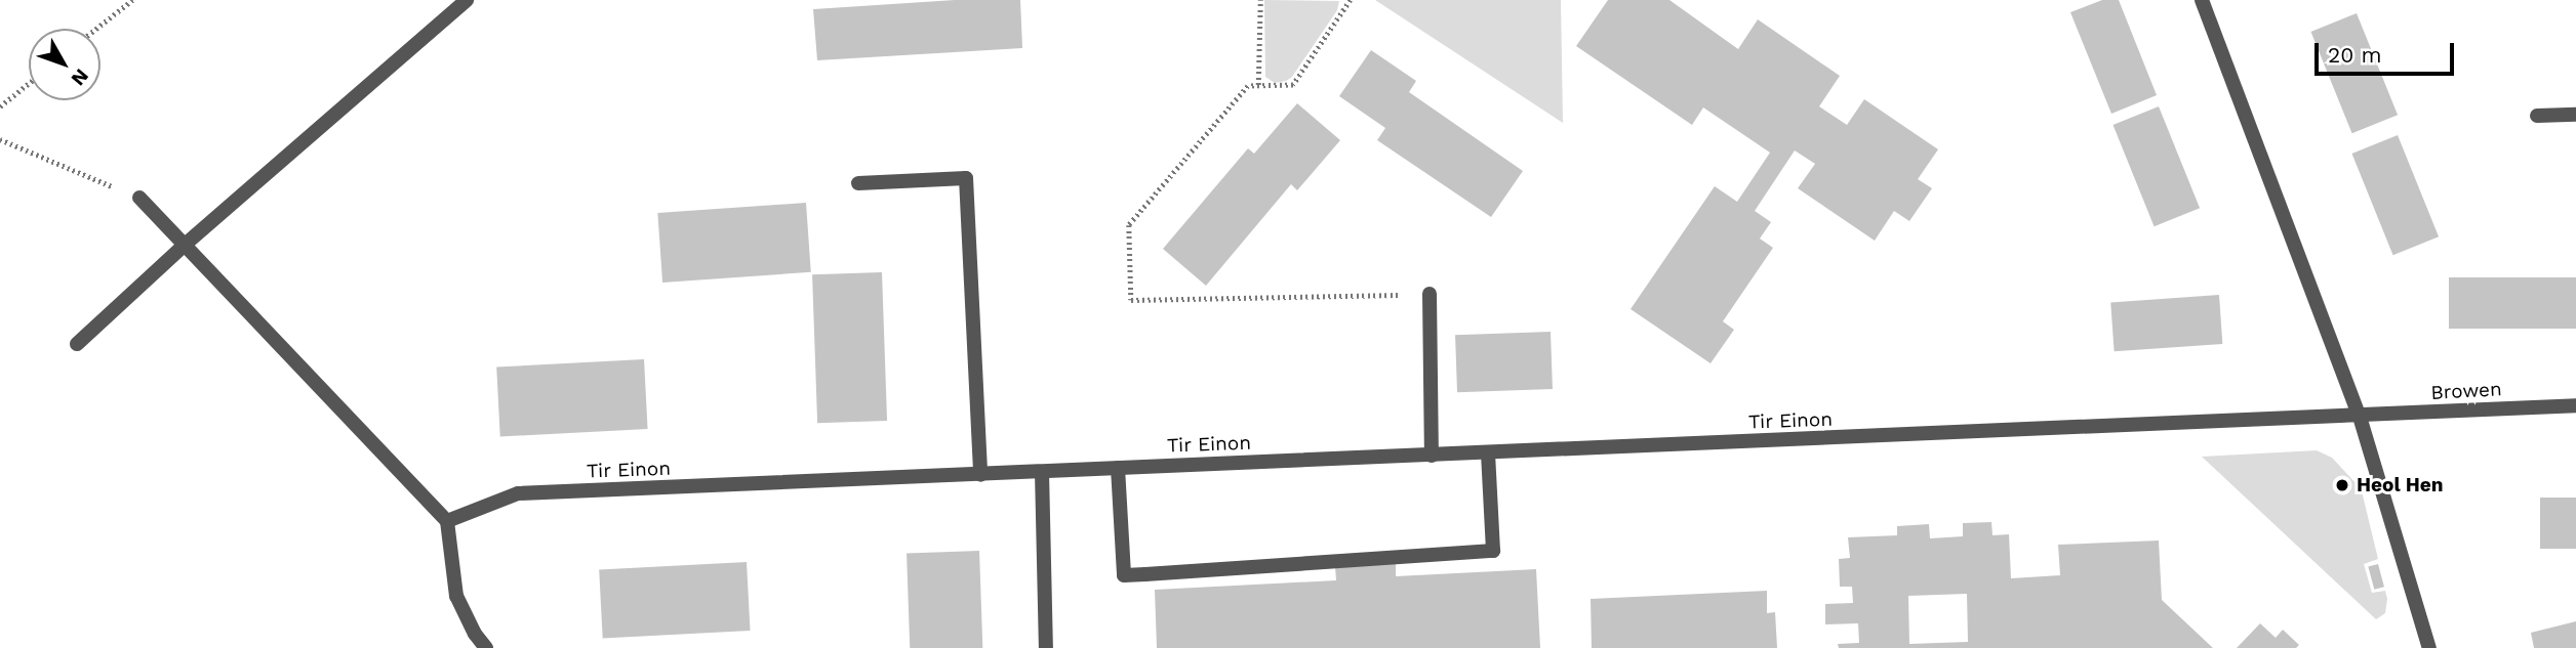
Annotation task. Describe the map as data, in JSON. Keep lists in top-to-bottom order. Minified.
{"streets":{"street":["Browen","Tir Einon"]},"crossings":[["Browen","Tir Einon"]],"places":["Heol Hen"],"scale_bar":"20 m","north":"bottom right"}
